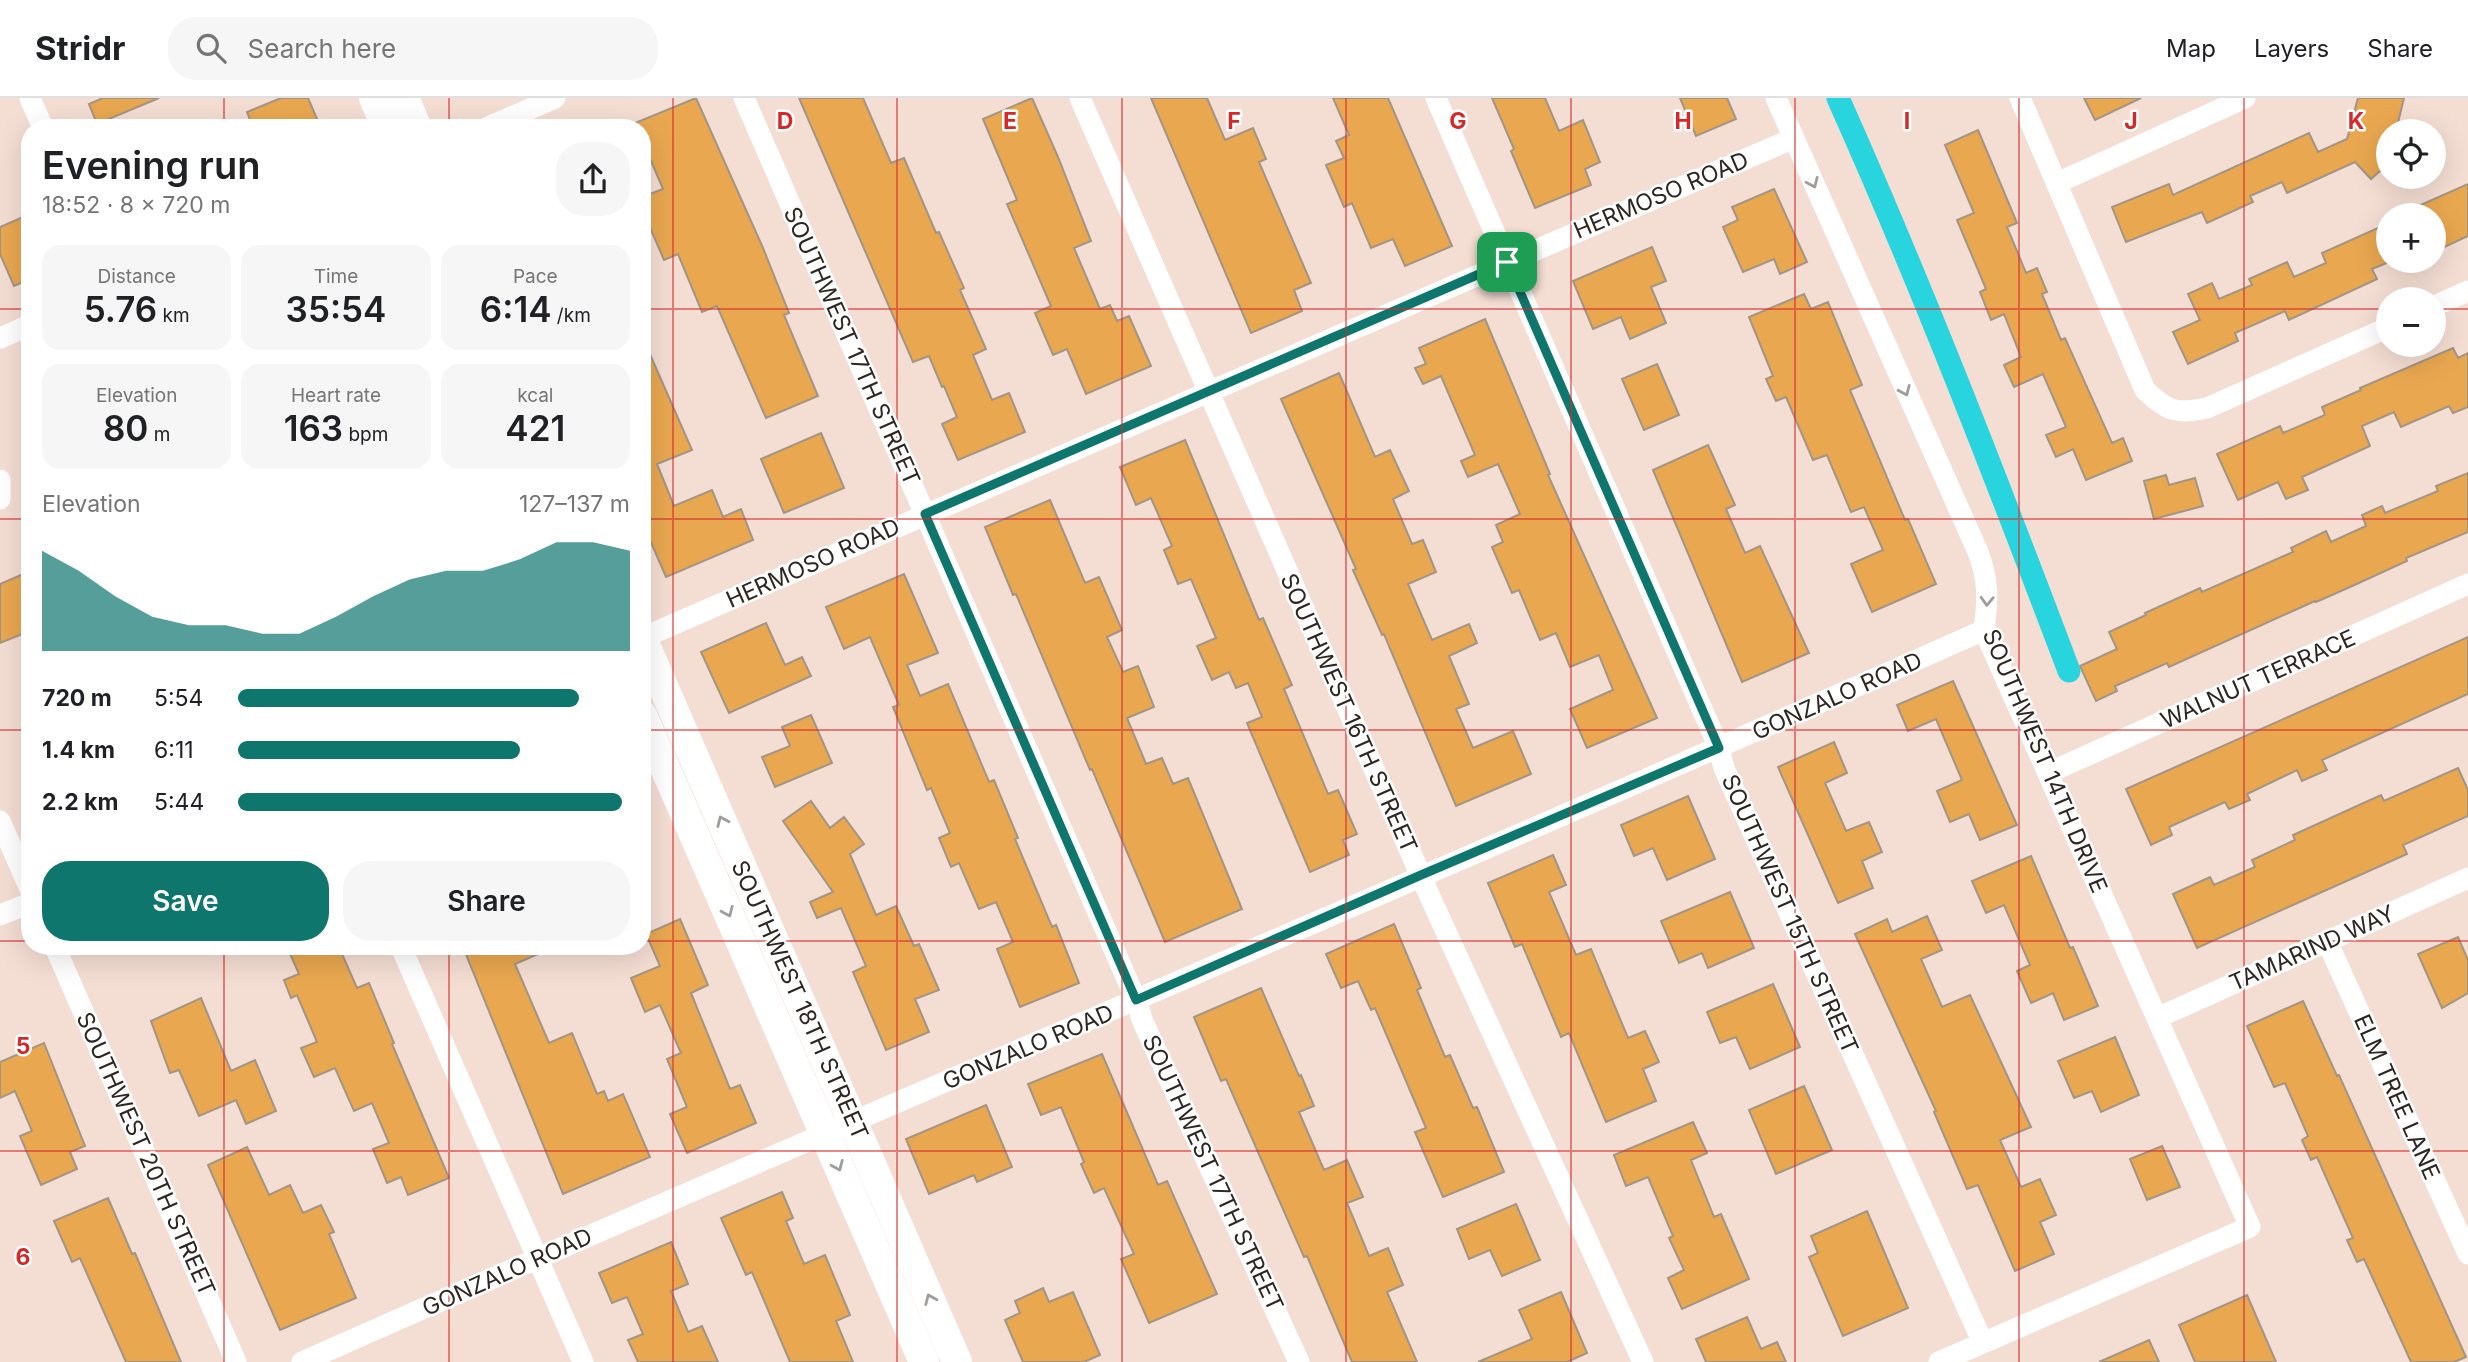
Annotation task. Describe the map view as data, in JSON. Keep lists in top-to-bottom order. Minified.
{"streets":{"main road":["SOUTHWEST 18TH STREET"],"street":["HERMOSO ROAD","SOUTHWEST 17TH STREET","WALNUT TERRACE","GONZALO ROAD","SOUTHWEST 16TH STREET","SOUTHWEST 14TH DRIVE","SOUTHWEST 15TH STREET","TAMARIND WAY","ELM TREE LANE","SOUTHWEST 20TH STREET"]},"crossings":[["HERMOSO ROAD","SOUTHWEST 17TH STREET"],["HERMOSO ROAD","SOUTHWEST 16TH STREET"],["HERMOSO ROAD","SOUTHWEST 14TH DRIVE"],["HERMOSO ROAD","SOUTHWEST 15TH STREET"],["SOUTHWEST 17TH STREET","GONZALO ROAD"],["WALNUT TERRACE","SOUTHWEST 14TH DRIVE"],["GONZALO ROAD","SOUTHWEST 16TH STREET"],["GONZALO ROAD","SOUTHWEST 14TH DRIVE"],["GONZALO ROAD","SOUTHWEST 15TH STREET"],["GONZALO ROAD","SOUTHWEST 18TH STREET"],["SOUTHWEST 14TH DRIVE","SOUTHWEST 15TH STREET"],["SOUTHWEST 14TH DRIVE","TAMARIND WAY"],["TAMARIND WAY","ELM TREE LANE"]],"page":{"header":"Stridr","search":"Search here","nav":["Map","Layers","Share"],"map_buttons":["+","−"],"heading":["Evening run","18:52 · 8 × 720 m"],"stats":[["Distance","5.76 km"],["Time","35:54"],["Pace","6:14 /km"],["Elevation","80 m"],["Heart rate","163 bpm"],["kcal","421"]],"chart":["Elevation","127–137 m"],"list":[{"name":"720 m","note":"5:54"},{"name":"1.4 km","note":"6:11"},{"name":"2.2 km","note":"5:44"}],"buttons":["Save","Share"]},"grid":{"columns":["D","E","F","G","H","I","J","K"],"rows":["5","6"]}}
